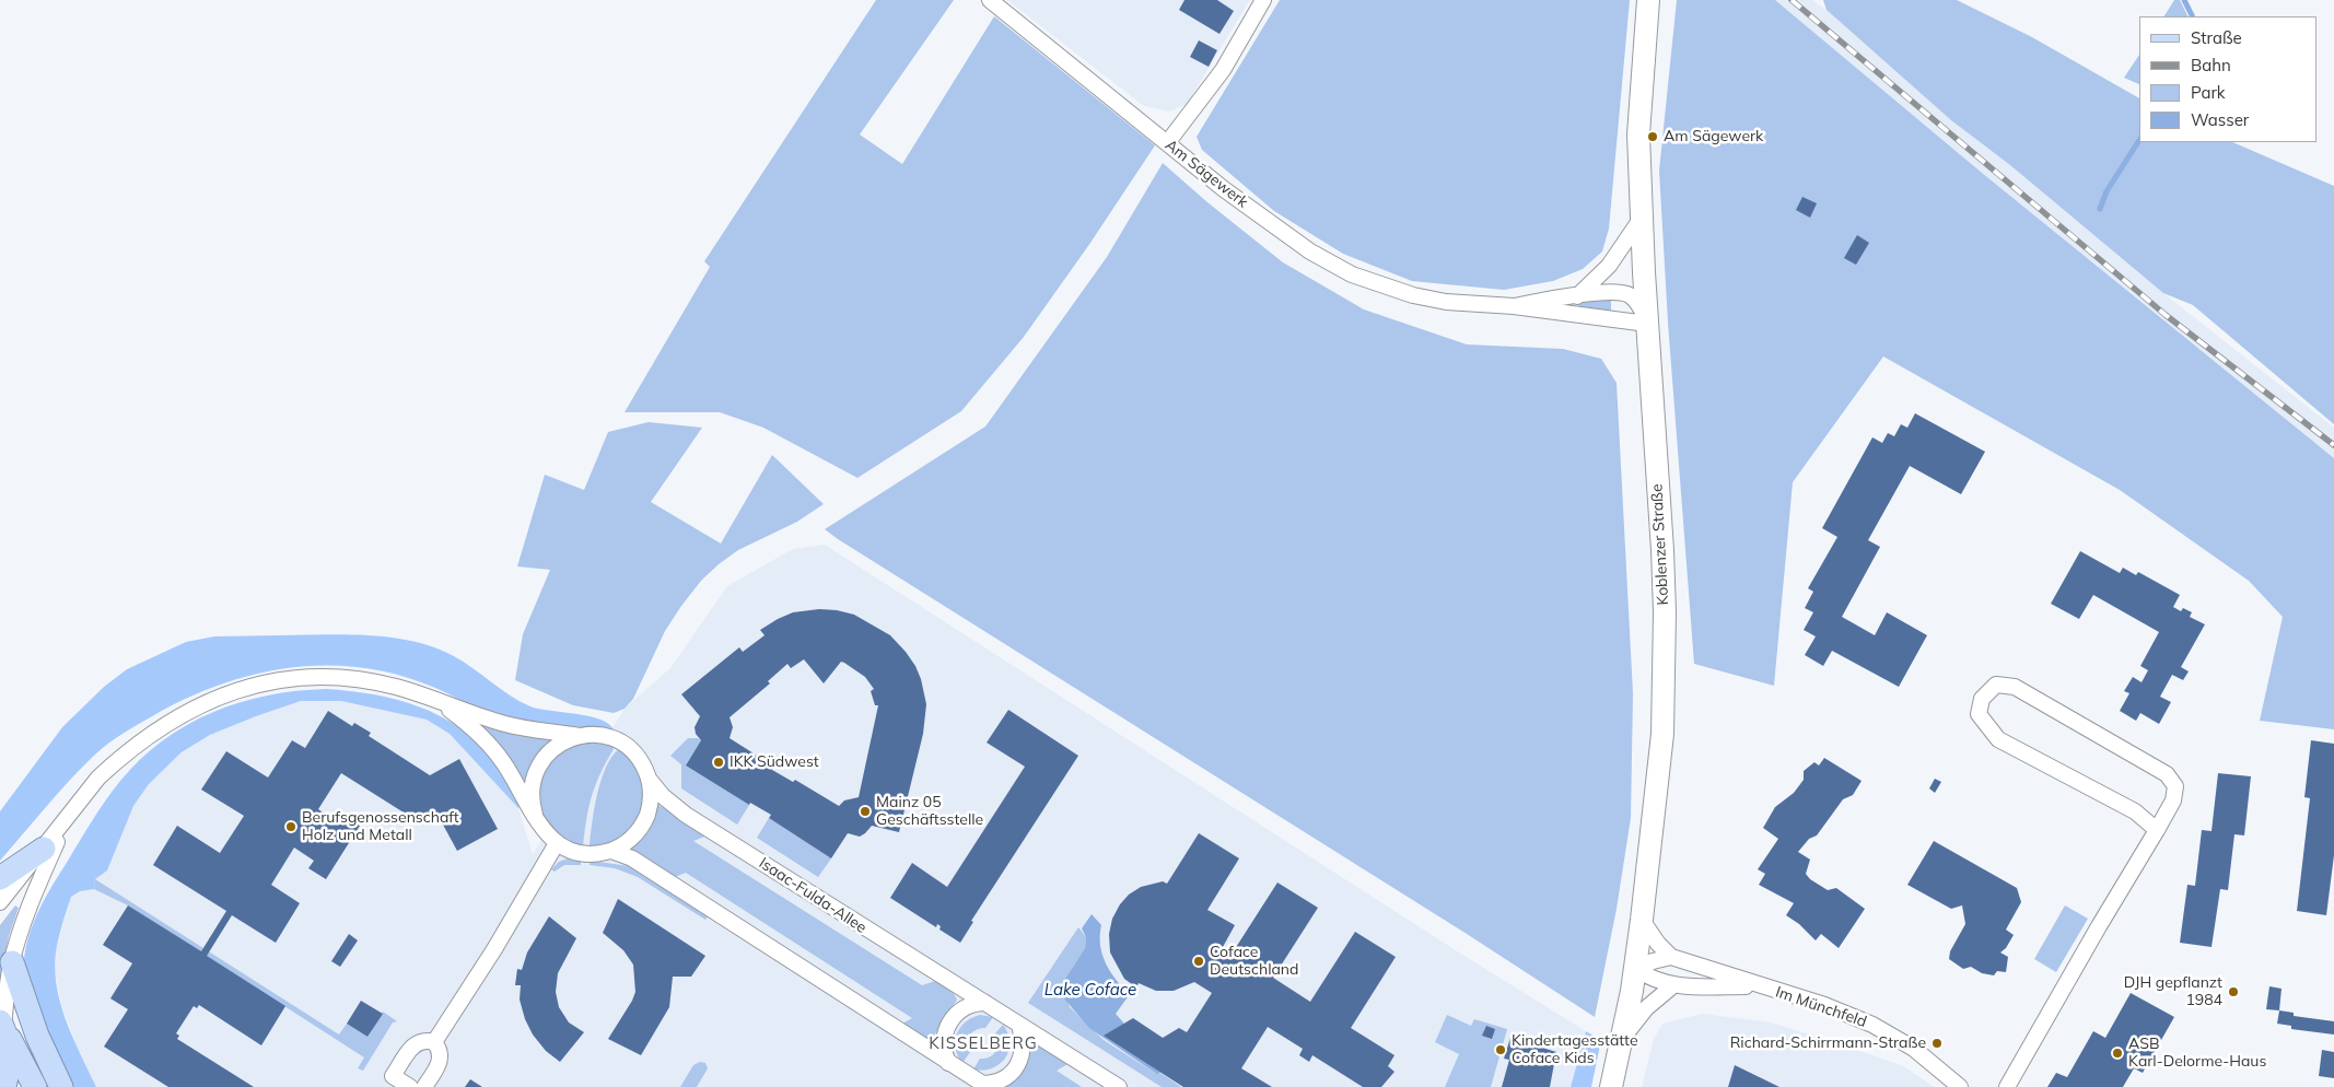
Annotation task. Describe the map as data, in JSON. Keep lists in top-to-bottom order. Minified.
{"streets":{"main road":["Koblenzer Straße"],"street":["Am Sägewerk","Isaac-Fulda-Allee","Im Münchfeld"]},"crossings":[["Am Sägewerk","Koblenzer Straße"],["Koblenzer Straße","Im Münchfeld"]],"districts":["KISSELBERG"],"water":["Lake Coface"],"places":["Am Sägewerk","IKK Südwest","Mainz 05 Geschäftsstelle","Berufsgenossenschaft Holz und Metall","Coface Deutschland","DJH gepflanzt 1984","Richard-Schirrmann-Straße","Kindertagesstätte Coface Kids","ASB Karl-Delorme-Haus"],"legend":["Straße","Bahn","Park","Wasser"]}
